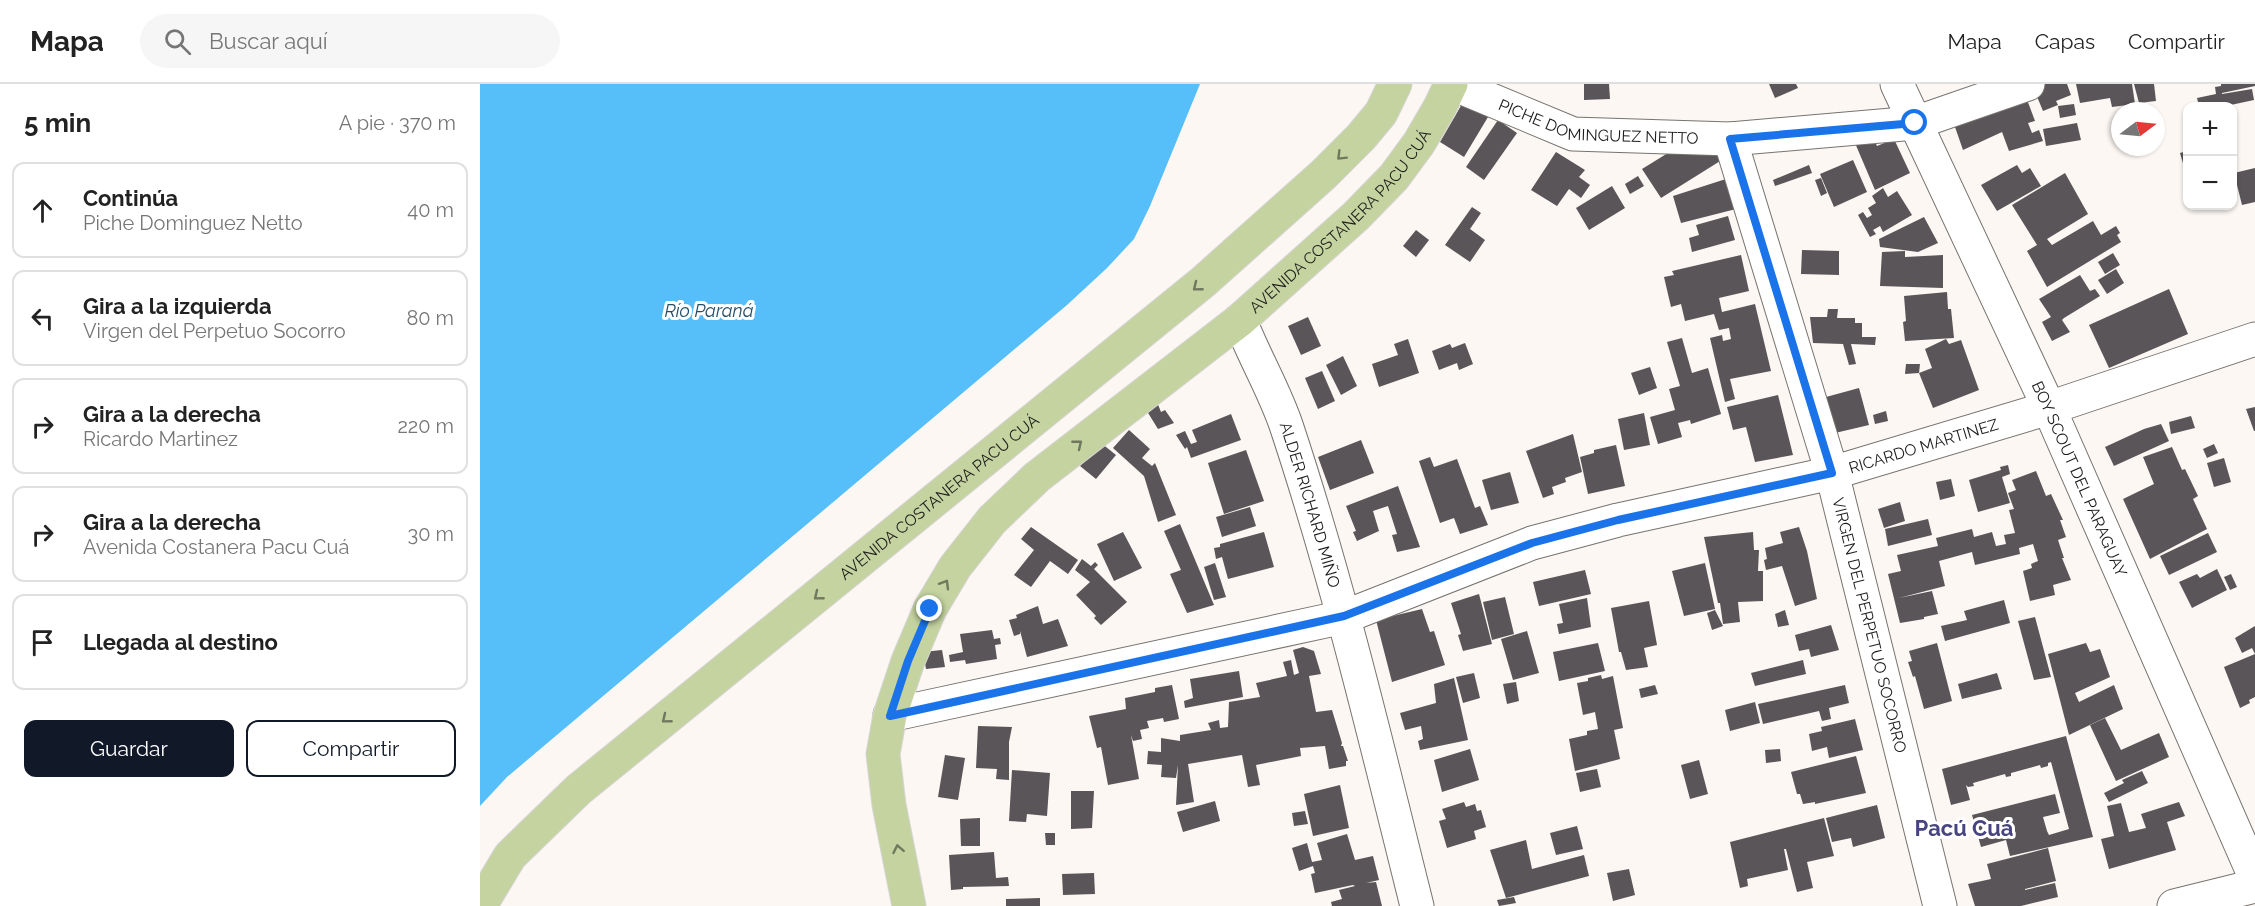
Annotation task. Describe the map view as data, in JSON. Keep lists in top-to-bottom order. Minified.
{"streets":{"main road":["AVENIDA COSTANERA PACU CUÁ"],"street":["PICHE DOMINGUEZ NETTO","RICARDO MARTINEZ","BOY SCOUT DEL PARAGUAY","ALDER RICHARD MIÑO","VIRGEN DEL PERPETUO SOCORRO"]},"crossings":[["PICHE DOMINGUEZ NETTO","AVENIDA COSTANERA PACU CUÁ"],["PICHE DOMINGUEZ NETTO","BOY SCOUT DEL PARAGUAY"],["PICHE DOMINGUEZ NETTO","VIRGEN DEL PERPETUO SOCORRO"],["AVENIDA COSTANERA PACU CUÁ","RICARDO MARTINEZ"],["AVENIDA COSTANERA PACU CUÁ","ALDER RICHARD MIÑO"],["RICARDO MARTINEZ","BOY SCOUT DEL PARAGUAY"],["RICARDO MARTINEZ","ALDER RICHARD MIÑO"],["RICARDO MARTINEZ","VIRGEN DEL PERPETUO SOCORRO"]],"districts":["Pacú Cuá"],"water":["Río Paraná"],"north":"right","page":{"header":"Mapa","search":"Buscar aquí","nav":["Mapa","Capas","Compartir"],"heading":["5 min","A pie · 370 m"],"map_buttons":["+","−"],"list":[["Continúa","Piche Dominguez Netto","40 m"],["Gira a la izquierda","Virgen del Perpetuo Socorro","80 m"],["Gira a la derecha","Ricardo Martinez","220 m"],["Gira a la derecha","Avenida Costanera Pacu Cuá","30 m"],"Llegada al destino"],"buttons":["Guardar","Compartir"]}}
